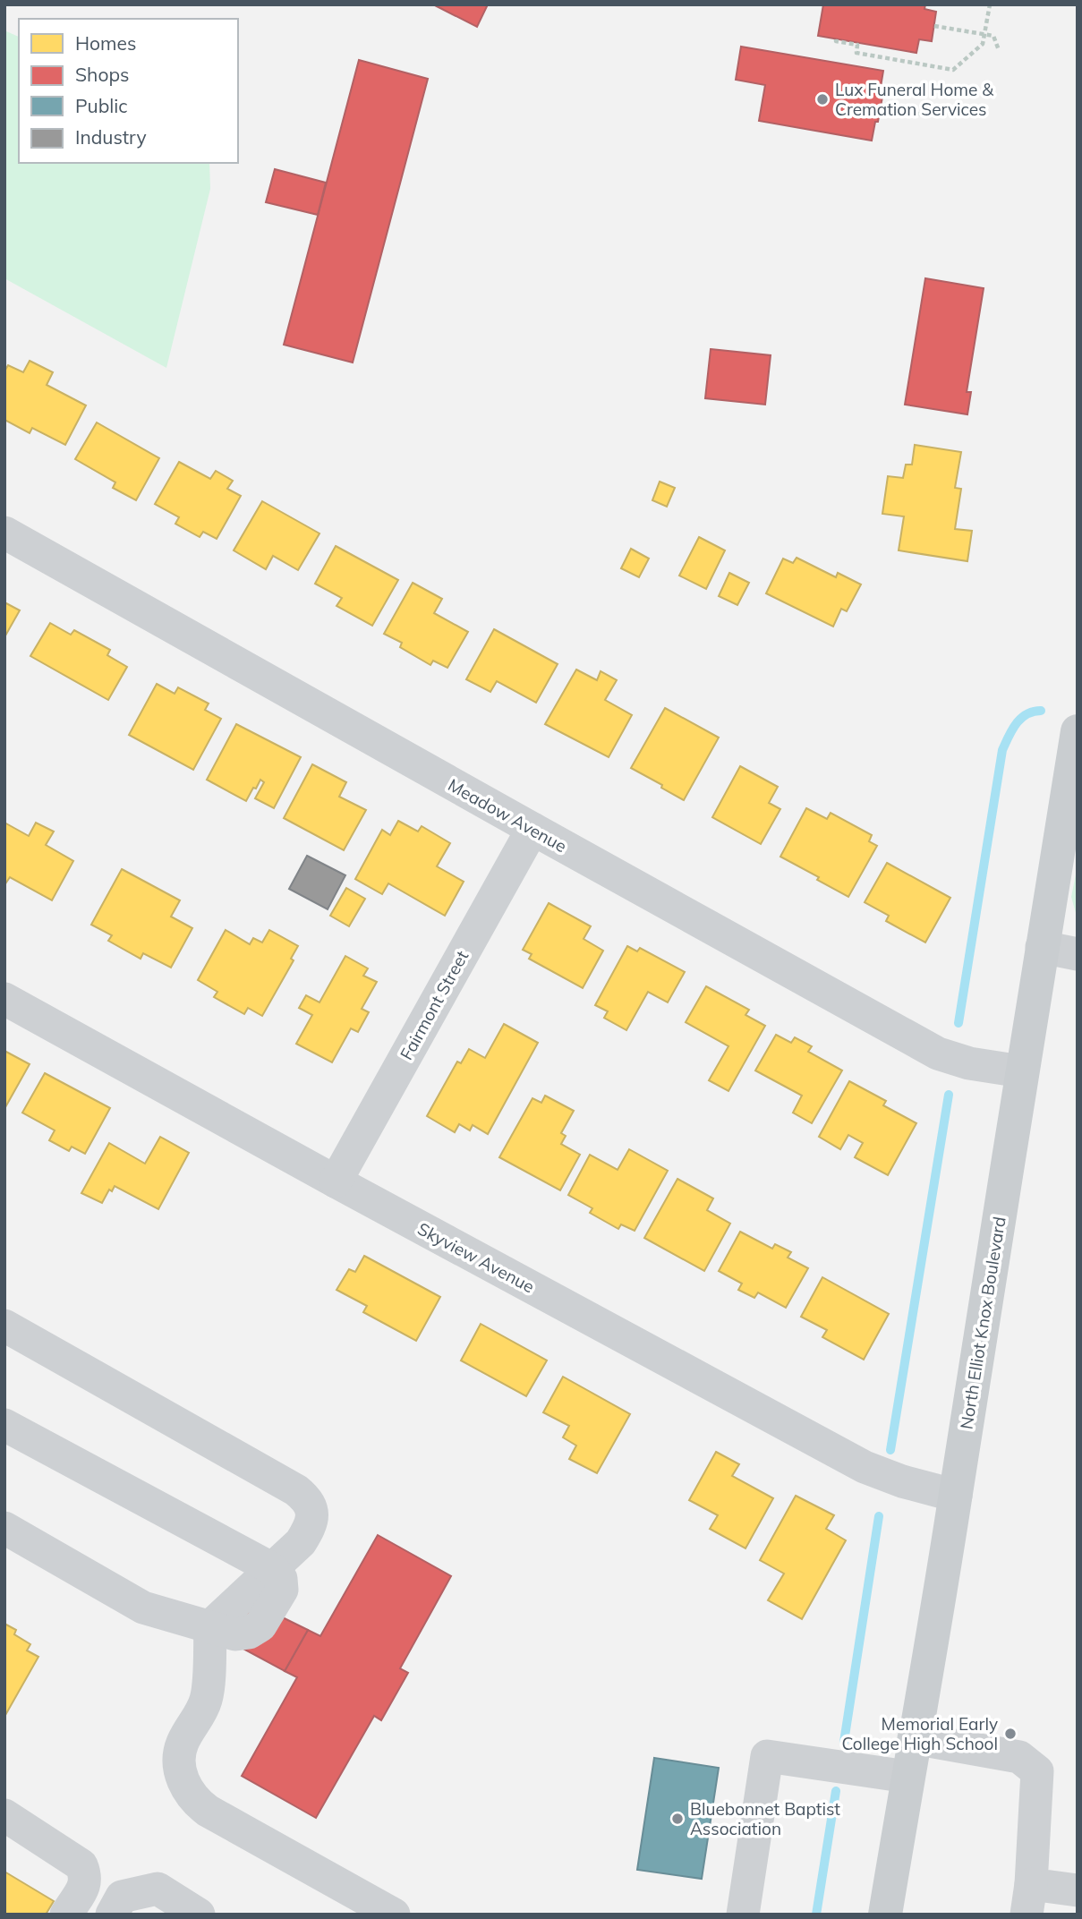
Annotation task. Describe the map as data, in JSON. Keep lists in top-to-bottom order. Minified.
{"streets":{"main road":["North Elliot Knox Boulevard"],"street":["Meadow Avenue","Fairmont Street","Skyview Avenue"]},"crossings":[["Meadow Avenue","Fairmont Street"],["Meadow Avenue","North Elliot Knox Boulevard"],["Fairmont Street","Skyview Avenue"],["Skyview Avenue","North Elliot Knox Boulevard"]],"places":["Lux Funeral Home & Cremation Services","Memorial Early College High School","Bluebonnet Baptist Association"],"legend":["Homes","Shops","Public","Industry"]}
